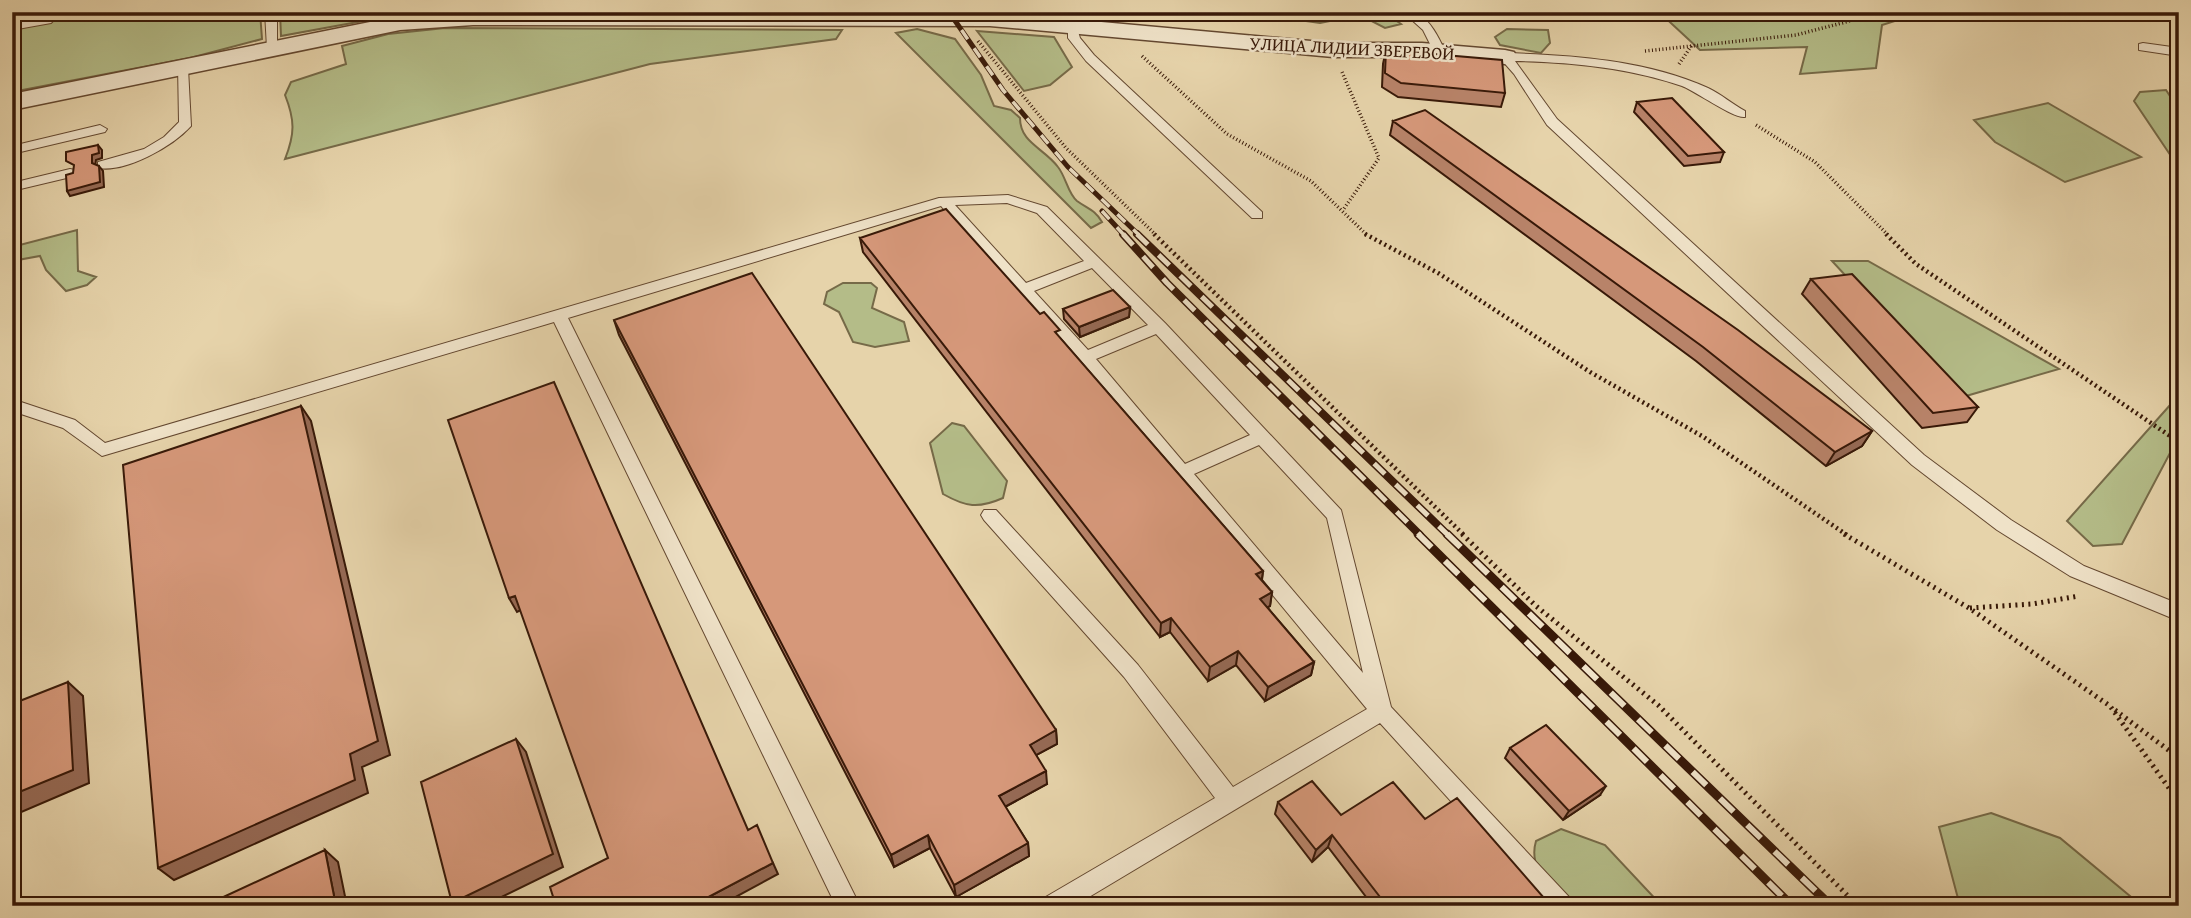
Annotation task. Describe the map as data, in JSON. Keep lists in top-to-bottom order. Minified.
{"streets":{"street":["УЛИЦА ЛИДИИ ЗВЕРЕВОЙ"]}}
